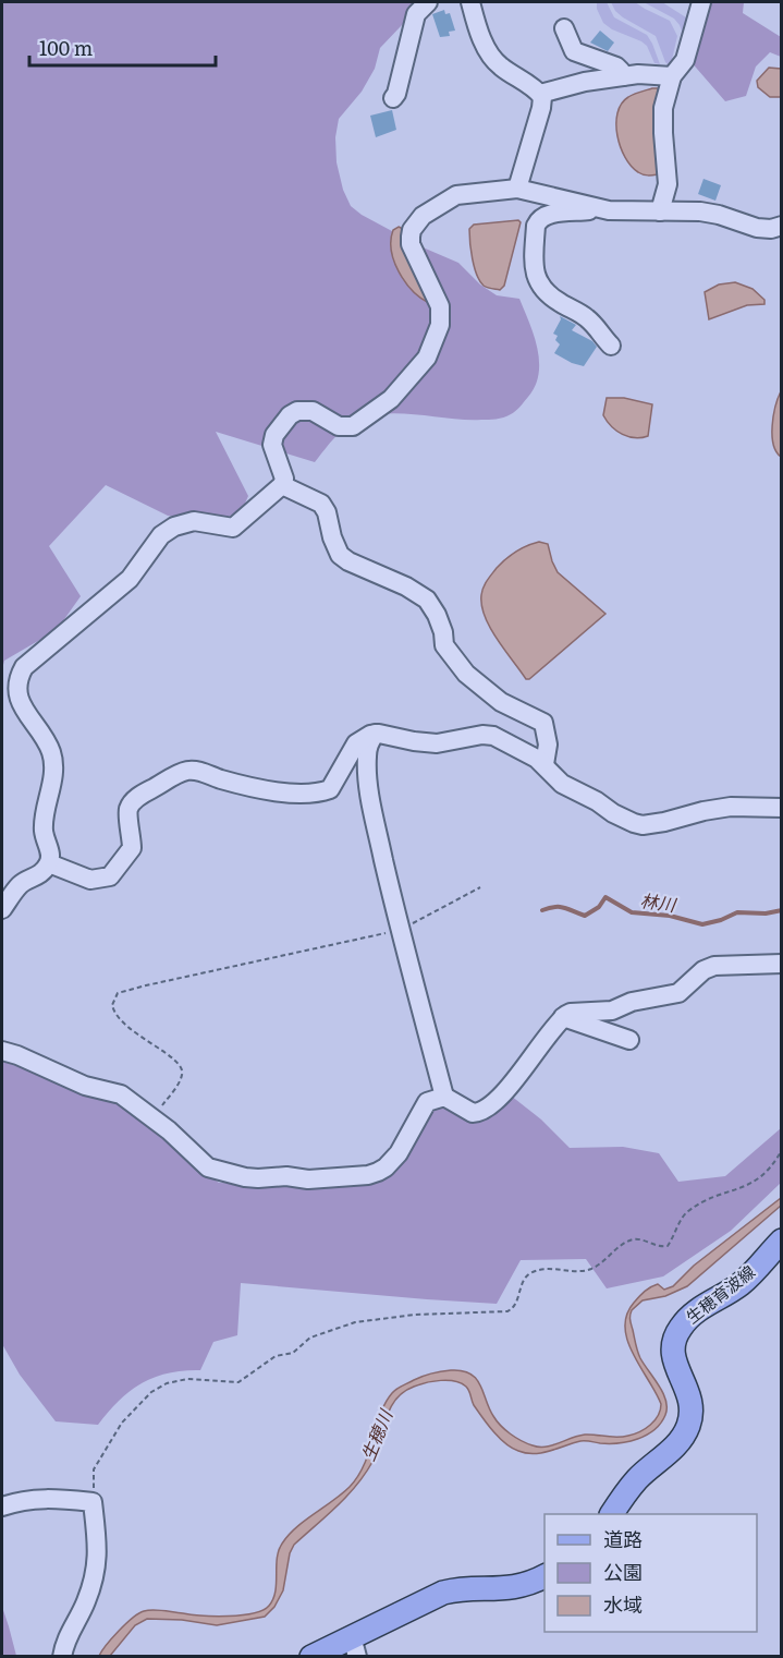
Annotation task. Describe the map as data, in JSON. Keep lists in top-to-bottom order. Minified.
{"streets":{"main road":["生穂育波線"]},"water":["林川","生穂川"],"legend":["道路","公園","水域"],"scale_bar":"100 m"}
